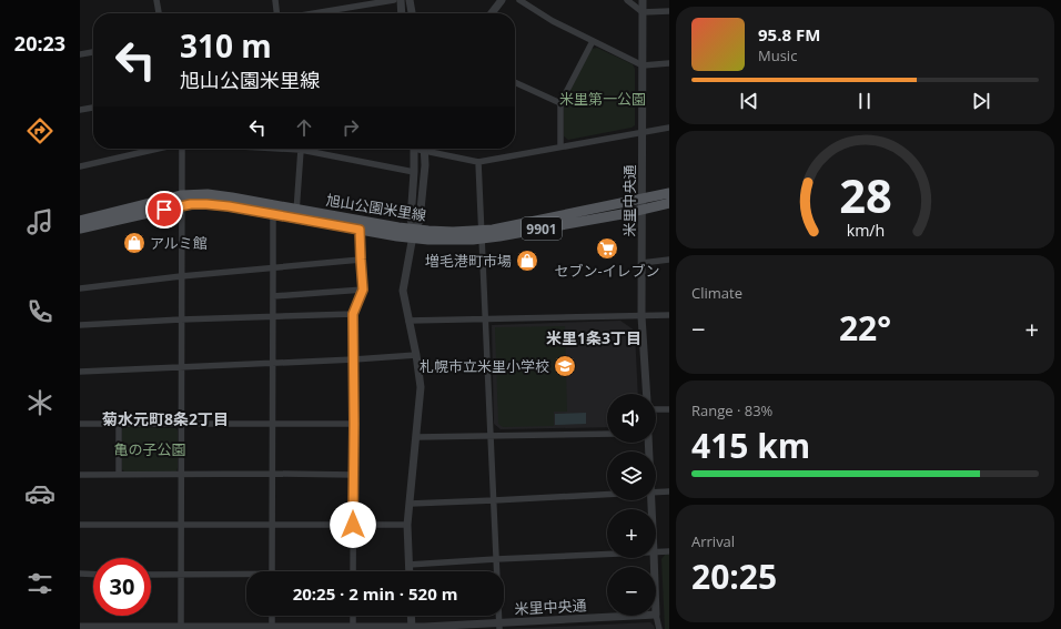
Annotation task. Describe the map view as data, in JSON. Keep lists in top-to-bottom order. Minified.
{"streets":{"main road":["旭山公園米里線","9901"],"street":["米里中央通"]},"crossings":[["米里中央通","旭山公園米里線"]],"districts":["米里1条3丁目","菊水元町8条2丁目"],"parks":["米里第一公園","亀の子公園"],"places":{"shop":["アルミ館","増毛港町市場"],"supermarket":["セブン-イレブン"],"school or university":["札幌市立米里小学校"]},"page":{"tabs":"20:23","turn":["310 m","旭山公園米里線"],"song":["95.8 FM","Music"],"tile":["Climate",["Range · 83%","415 km"],["Arrival","20:25"]],"heat":["−","22°","+"],"map_buttons":["+","−"],"limit":"30","trip":"20:25 · 2 min · 520 m","gauge":["28","km/h"]}}
